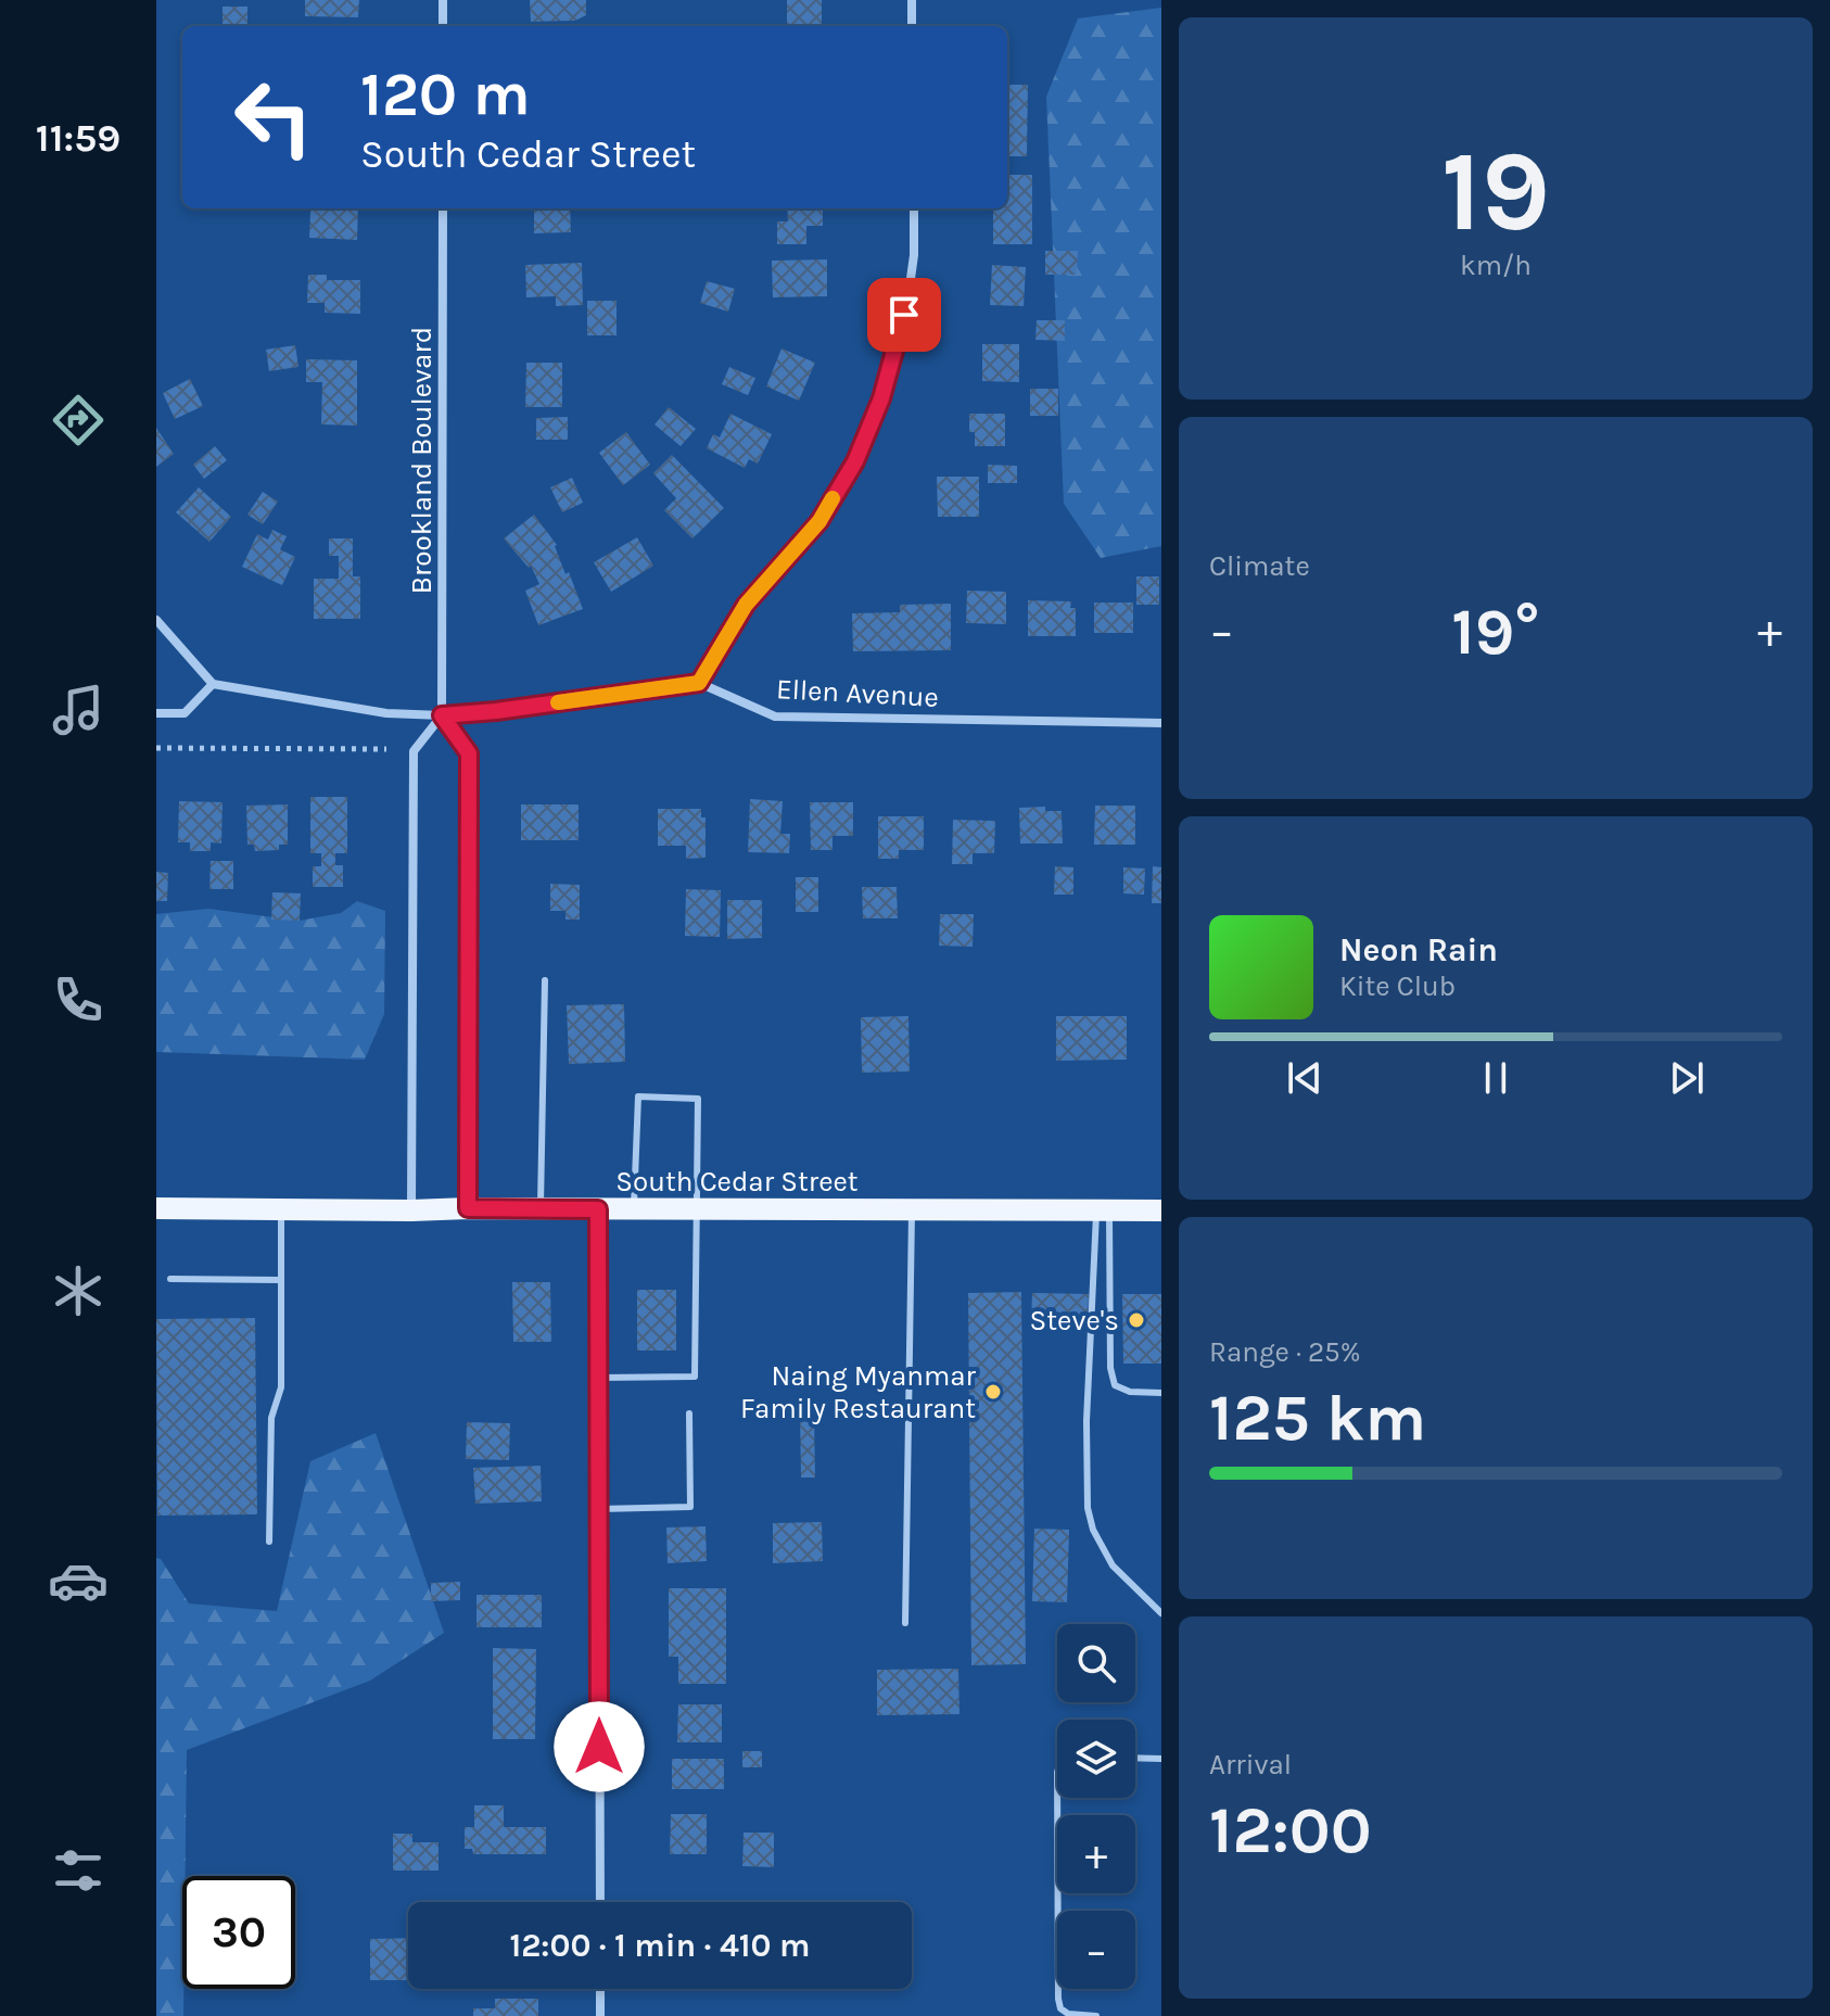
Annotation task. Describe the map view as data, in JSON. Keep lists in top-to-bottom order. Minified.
{"streets":{"main road":["South Cedar Street"],"street":["Brookland Boulevard","Ellen Avenue"]},"places":["Steve's","Naing Myanmar Family Restaurant"],"page":{"tabs":"11:59","tile":[["19","km/h"],"Climate",["Range · 25%","125 km"],["Arrival","12:00"]],"turn":["120 m","South Cedar Street"],"heat":["−","19°","+"],"song":["Neon Rain","Kite Club"],"map_buttons":["+","−"],"limit":"30","trip":"12:00 · 1 min · 410 m"}}
